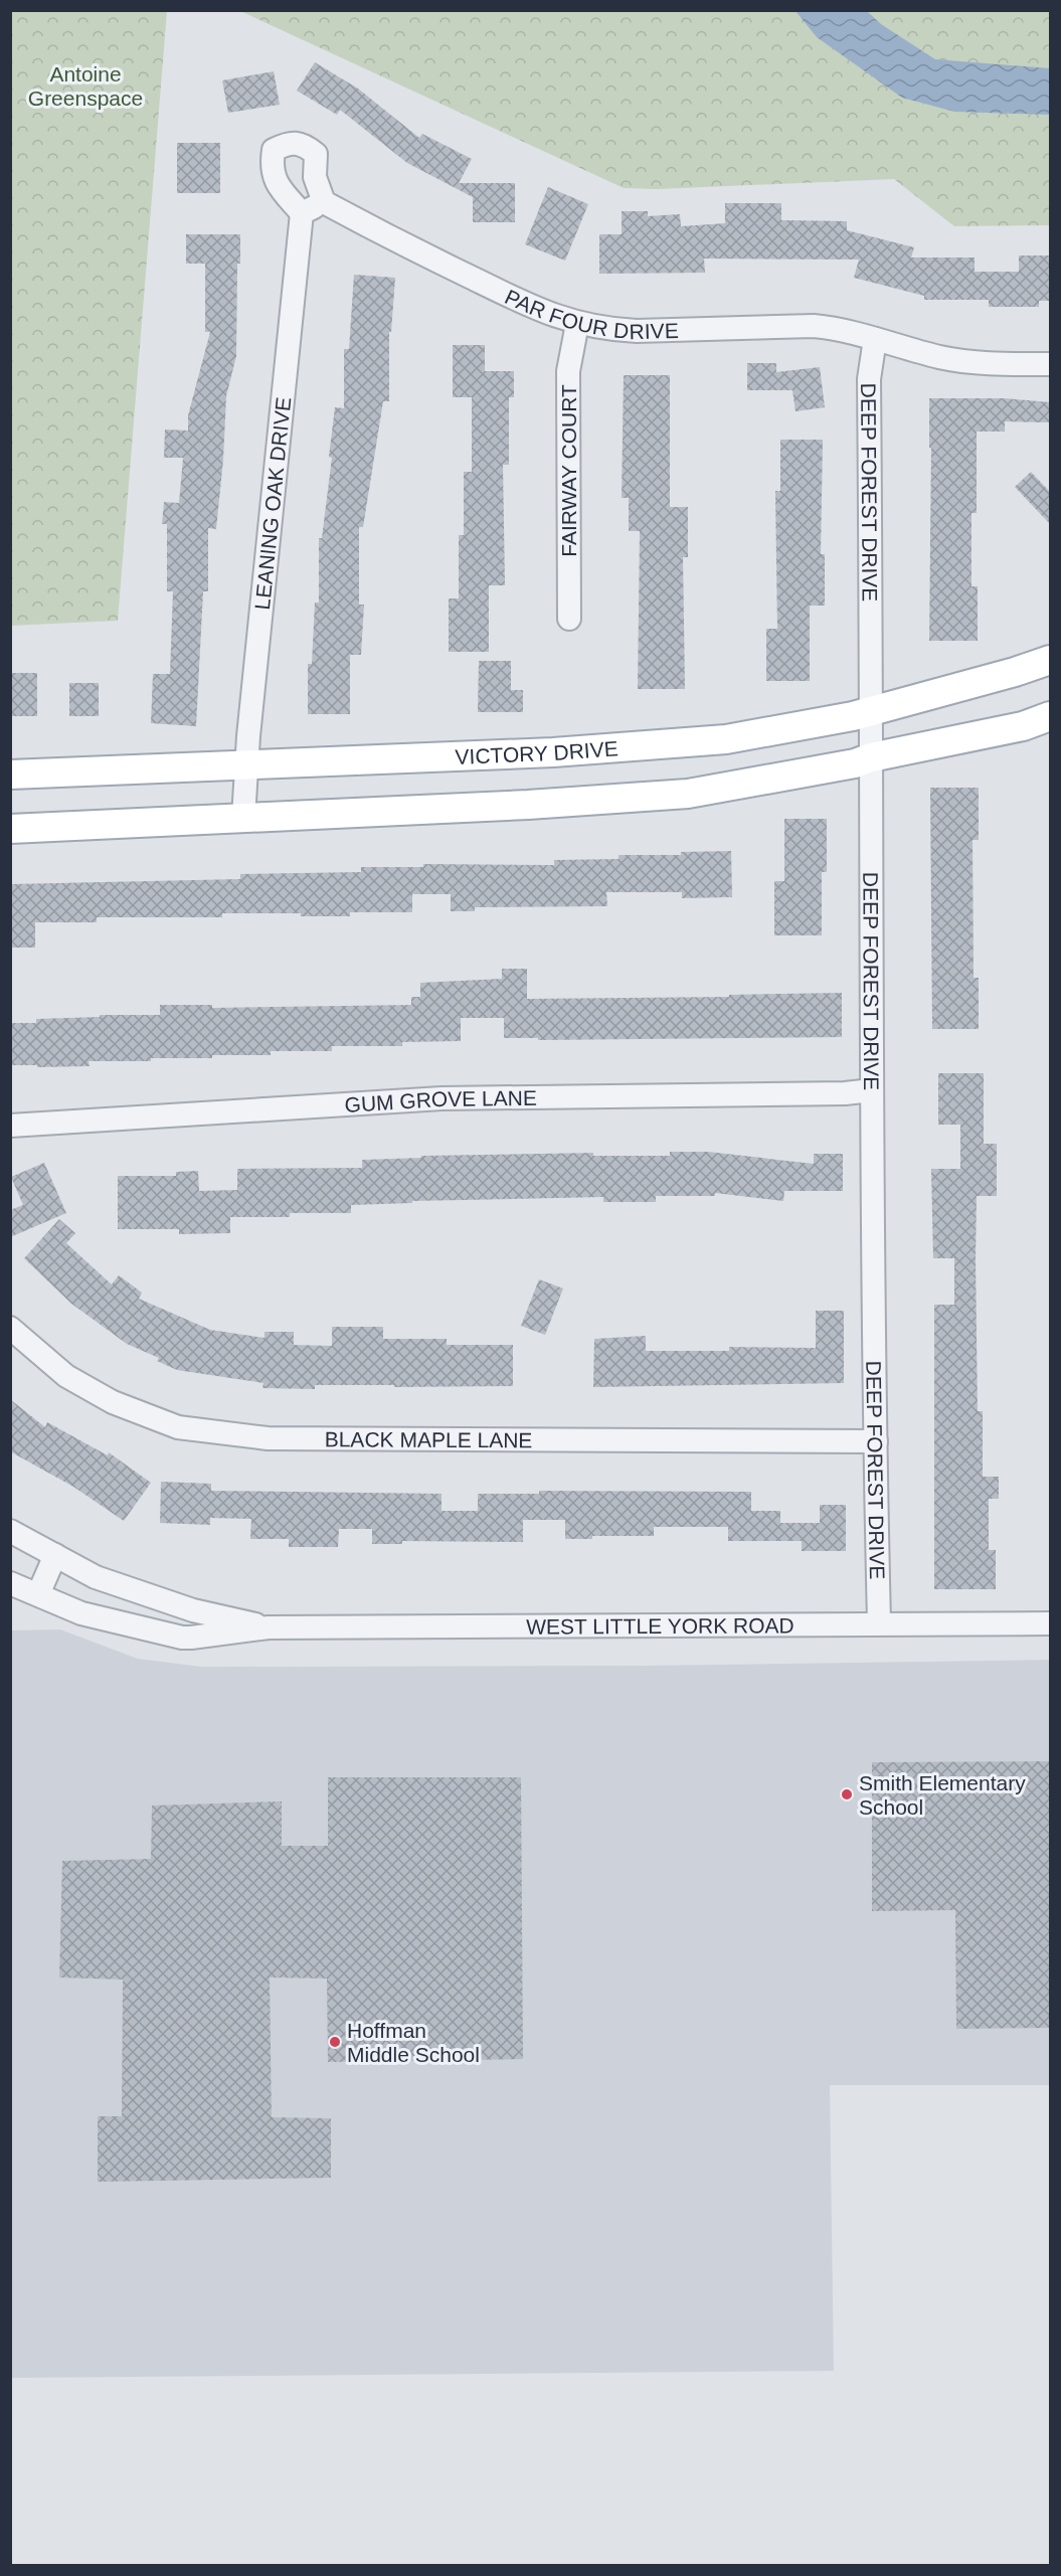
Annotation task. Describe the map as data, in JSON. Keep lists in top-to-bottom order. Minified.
{"streets":{"main road":["VICTORY DRIVE"],"street":["PAR FOUR DRIVE","FAIRWAY COURT","DEEP FOREST DRIVE","LEANING OAK DRIVE","GUM GROVE LANE","BLACK MAPLE LANE","WEST LITTLE YORK ROAD"]},"crossings":[["PAR FOUR DRIVE","FAIRWAY COURT"],["PAR FOUR DRIVE","DEEP FOREST DRIVE"],["DEEP FOREST DRIVE","VICTORY DRIVE"],["DEEP FOREST DRIVE","GUM GROVE LANE"],["DEEP FOREST DRIVE","BLACK MAPLE LANE"],["DEEP FOREST DRIVE","WEST LITTLE YORK ROAD"],["LEANING OAK DRIVE","VICTORY DRIVE"]],"parks":["Antoine Greenspace"],"places":["Smith Elementary School","Hoffman Middle School"]}
